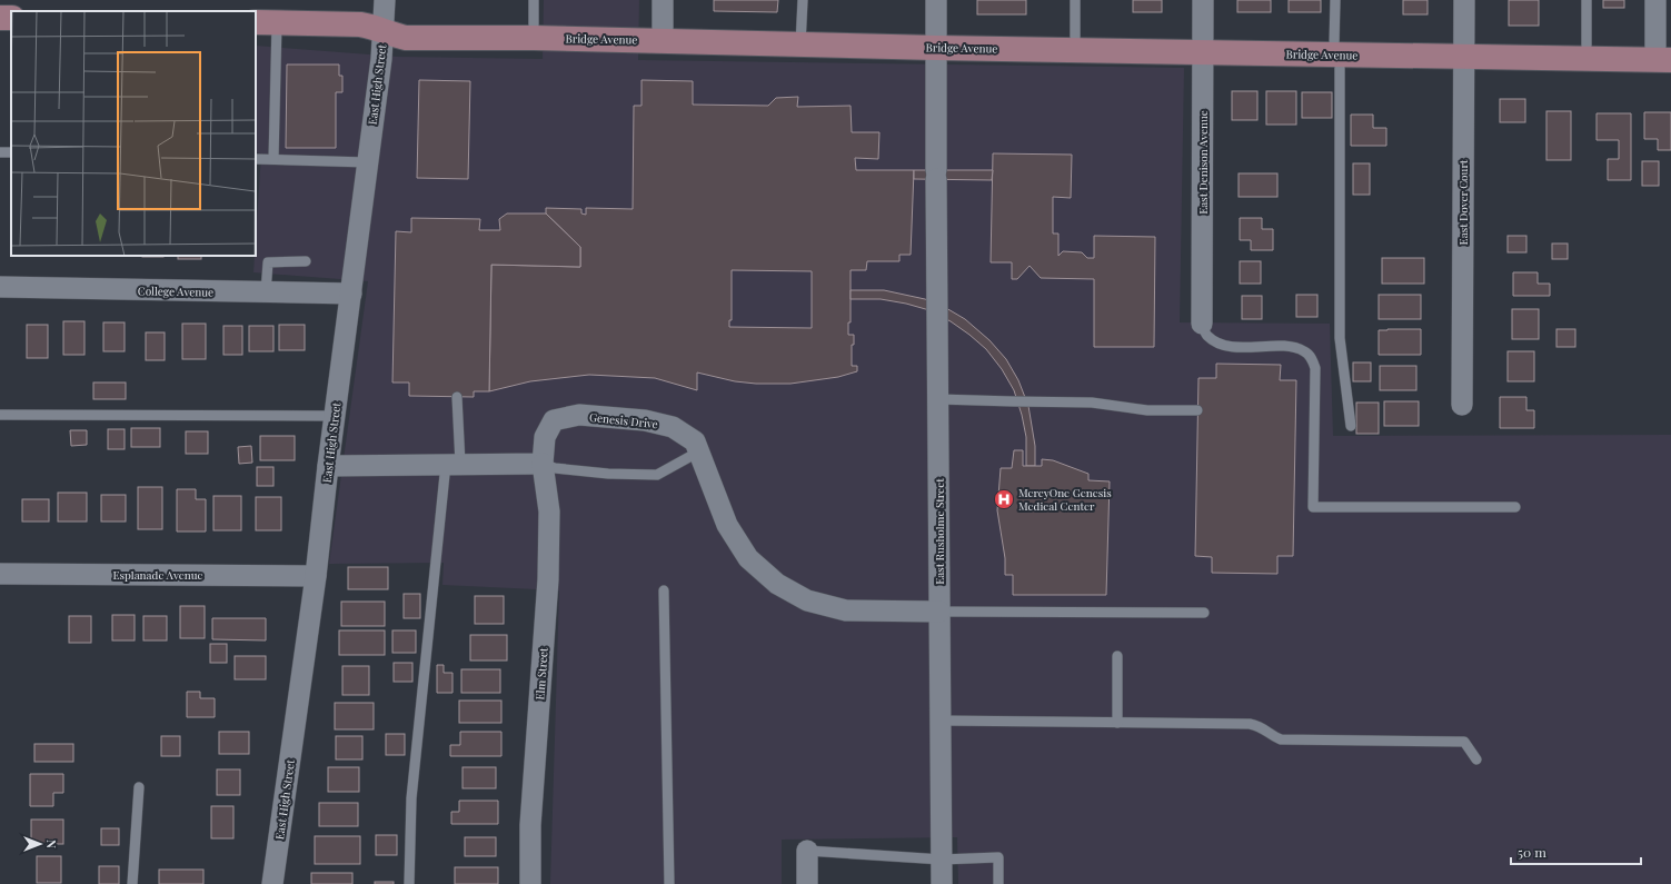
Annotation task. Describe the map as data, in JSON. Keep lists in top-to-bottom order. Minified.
{"streets":{"street":["Bridge Avenue","East High Street","East Denison Avenue","East Dover Court","College Avenue","Genesis Drive","East Rusholme Street","Esplanade Avenue","Elm Street"]},"crossings":[["Bridge Avenue","East High Street"],["Bridge Avenue","East Denison Avenue"],["Bridge Avenue","East Dover Court"],["Bridge Avenue","East Rusholme Street"],["East High Street","College Avenue"],["East High Street","Esplanade Avenue"],["Genesis Drive","East Rusholme Street"],["Genesis Drive","Elm Street"]],"places":{"hospital":["MercyOne Genesis Medical Center"]},"scale_bar":"50 m","north":"right"}
